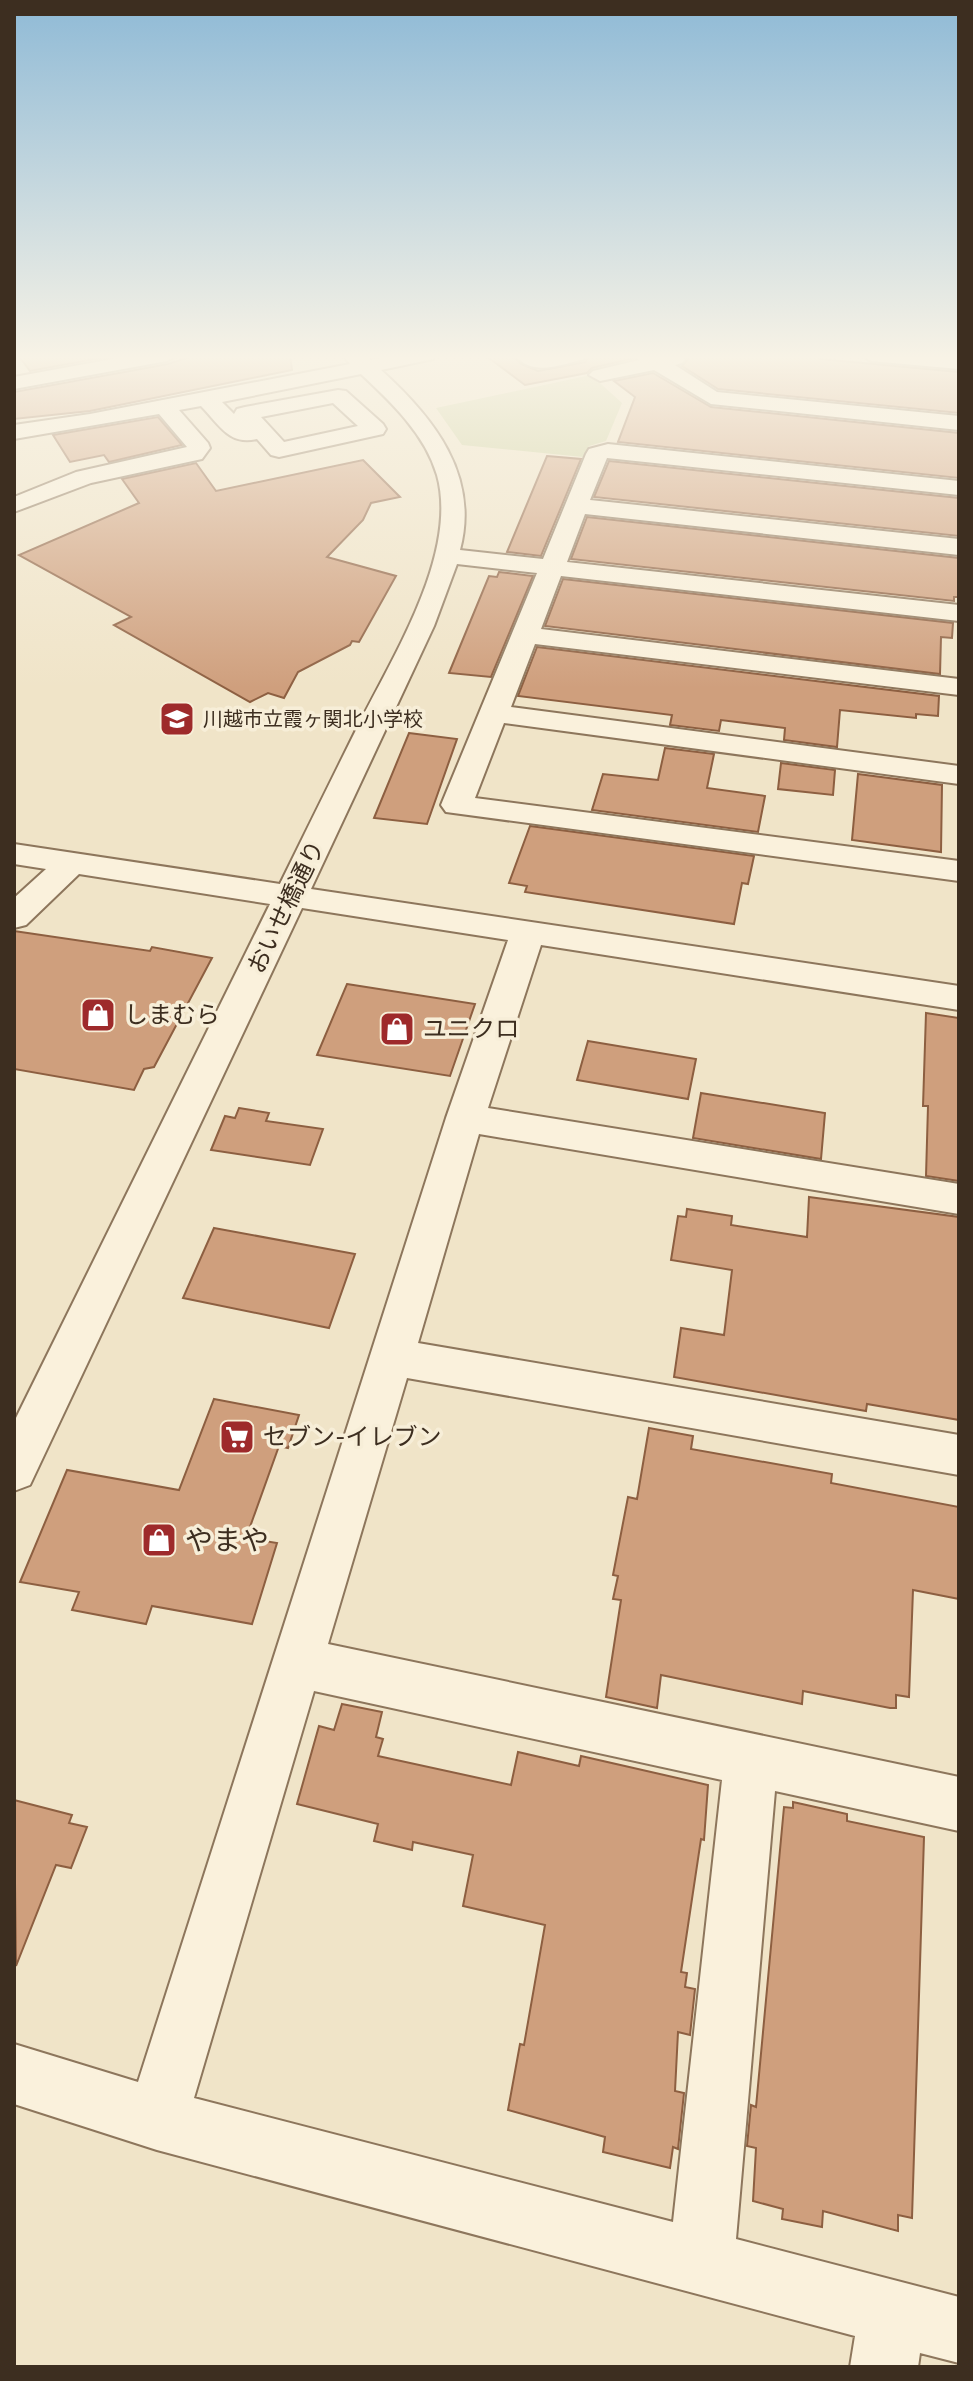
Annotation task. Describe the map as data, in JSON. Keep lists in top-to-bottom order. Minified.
{"streets":{"street":["おいせ橋通り"]},"places":{"school or university":["川越市立霞ヶ関北小学校"],"shop":["しまむら","ユニクロ","やまや"],"supermarket":["セブン-イレブン"]}}
